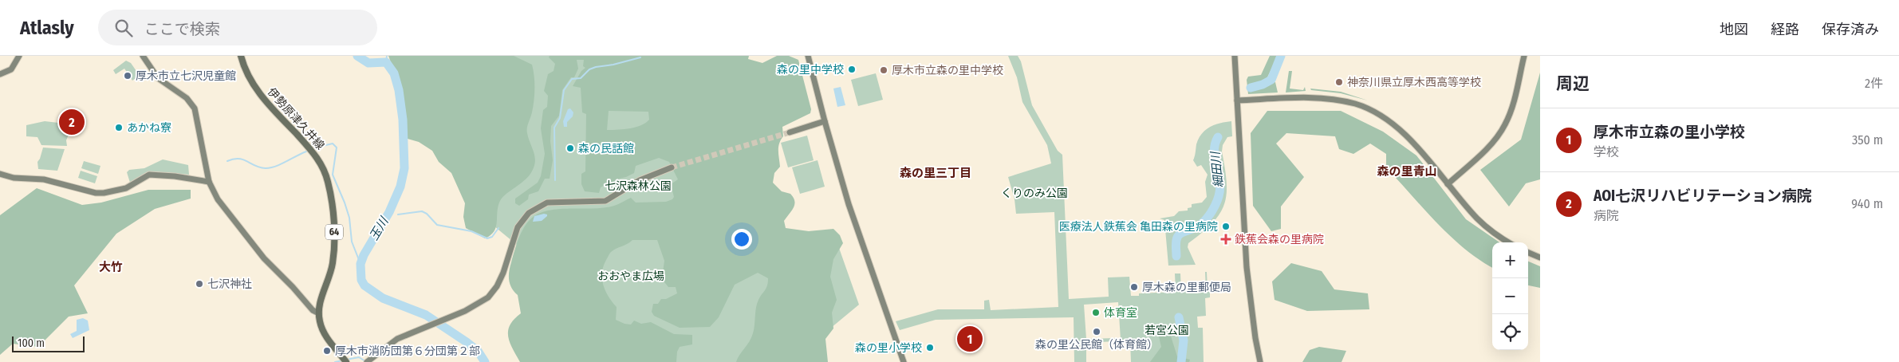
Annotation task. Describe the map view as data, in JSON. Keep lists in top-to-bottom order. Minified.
{"streets":{"main road":["伊勢原津久井線","64"]},"districts":["森の里青山","森の里三丁目","大竹"],"water":["細田川","玉川"],"parks":["七沢森林公園","くりのみ公園","おおやま広場","若宮公園"],"places":{"other":["森の里中学校","厚木市立森の里中学校","厚木市立七沢児童館","神奈川県立厚木西高等学校","あかね寮","森の民話館","医療法人鉄蕉会 亀田森の里病院","七沢神社","厚木森の里郵便局","体育室","森の里公民館（体育館）","森の里小学校","厚木市消防団第６分団第２部"],"health":["鉄蕉会森の里病院"]},"scale_bar":"100 m","page":{"header":"Atlasly","search":"ここで検索","nav":["地図","経路","保存済み"],"heading":["周辺","2件"],"pins":["2","1"],"list":[{"mark":"1","name":"厚木市立森の里小学校","note":"学校","value":"350 m"},{"mark":"2","name":"AOI七沢リハビリテーション病院","note":"病院","value":"940 m"}],"map_buttons":["+","−"],"scale":"100 m"}}
